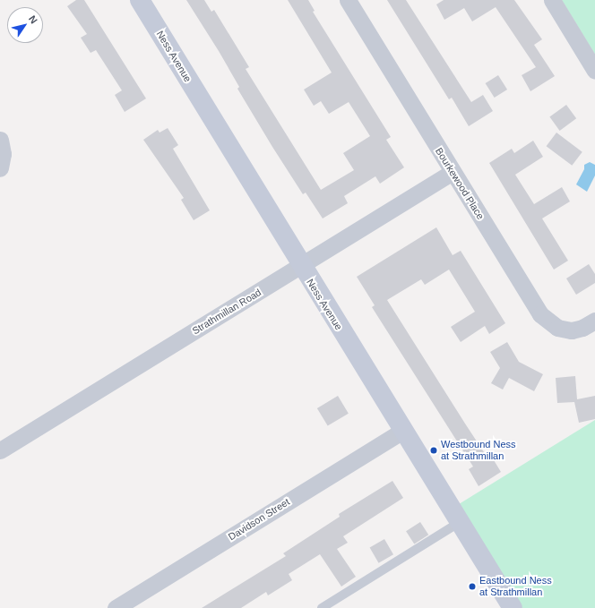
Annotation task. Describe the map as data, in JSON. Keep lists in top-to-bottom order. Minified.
{"streets":{"main road":["Ness Avenue"],"street":["Bourkewood Place","Strathmillan Road","Davidson Street"]},"crossings":[["Ness Avenue","Strathmillan Road"],["Ness Avenue","Davidson Street"],["Bourkewood Place","Strathmillan Road"]],"places":["Westbound Ness at Strathmillan","Eastbound Ness at Strathmillan"],"north":"top right"}
